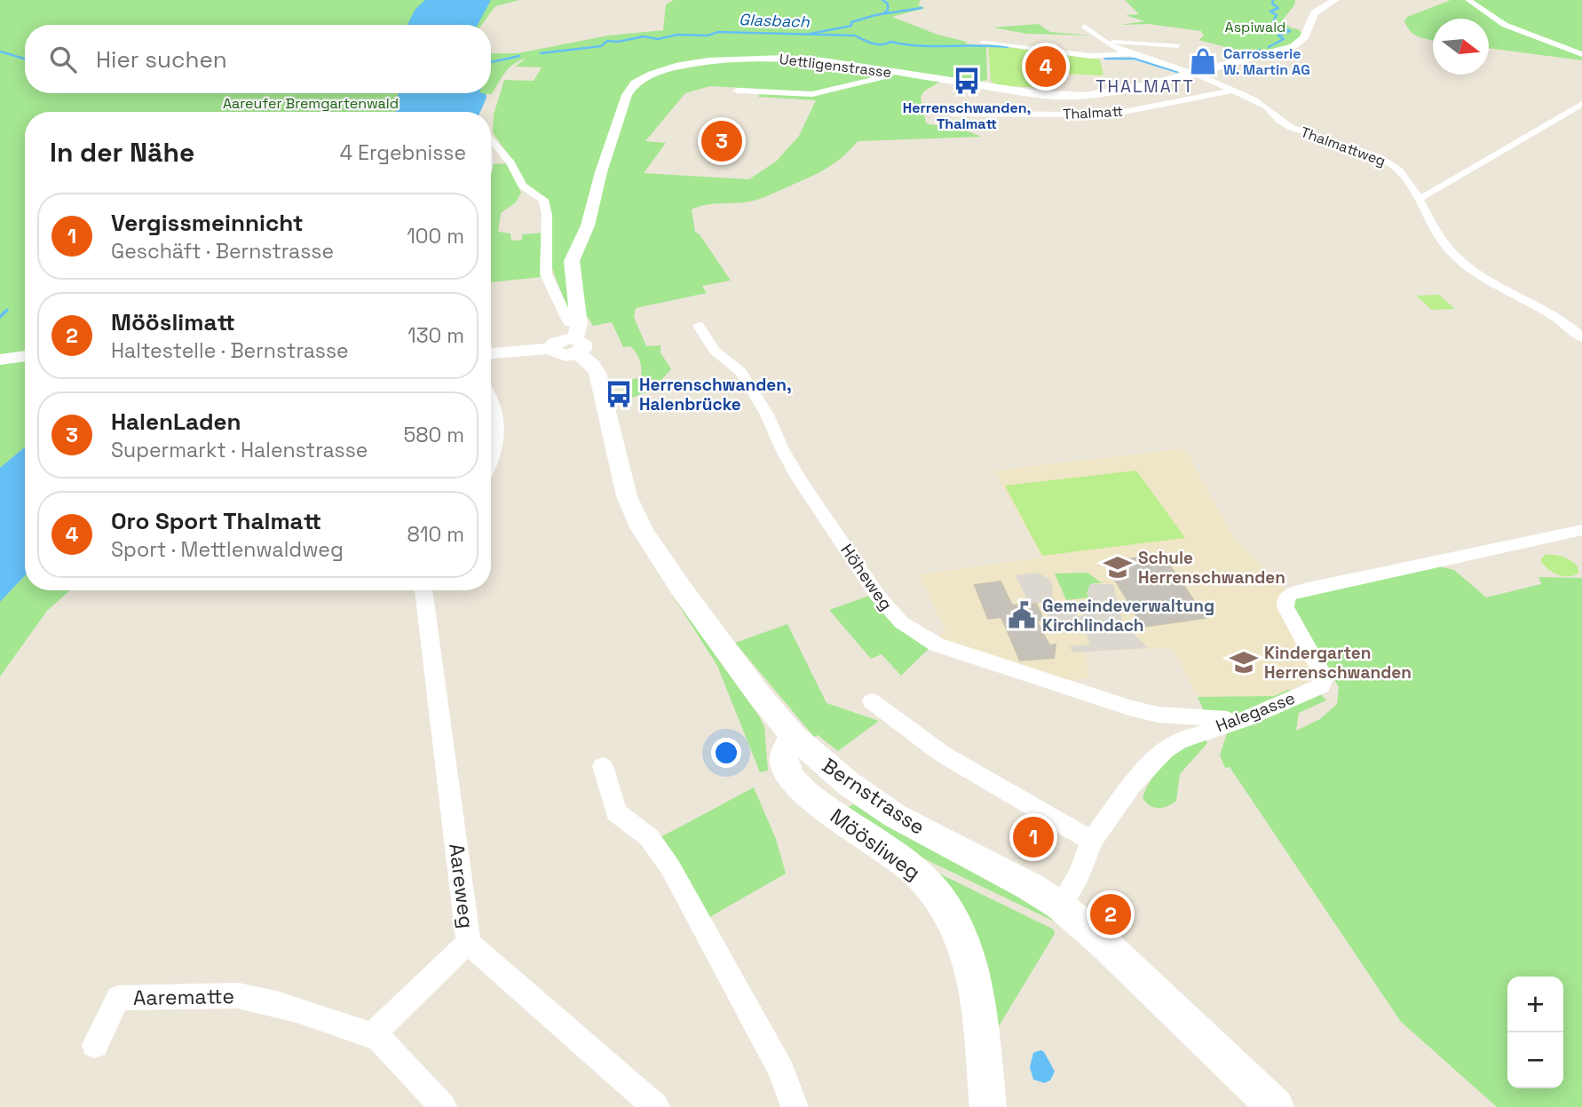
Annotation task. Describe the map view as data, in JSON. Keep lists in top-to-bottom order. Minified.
{"streets":{"main road":["Uettligenstrasse","Bernstrasse","Möösliweg"],"street":["Thalmatt","Thalmattweg","Höheweg","Halegasse","Aareweg","Aarematte"]},"crossings":[["Uettligenstrasse","Thalmattweg"],["Uettligenstrasse","Bernstrasse"],["Thalmatt","Thalmattweg"],["Höheweg","Halegasse"],["Halegasse","Bernstrasse"],["Bernstrasse","Möösliweg"]],"districts":["THALMATT"],"water":["Glasbach"],"parks":["Aspiwald","Aareufer Bremgartenwald"],"places":{"shop":["Carrosserie W. Martin AG"],"bus stop":["Herrenschwanden, Thalmatt","Herrenschwanden, Halenbrücke"],"school or university":["Schule Herrenschwanden","Kindergarten Herrenschwanden"],"public building":["Gemeindeverwaltung Kirchlindach"]},"north":"right","page":{"search":"Hier suchen","pins":["4","3","1","2"],"heading":["In der Nähe","4 Ergebnisse"],"list":[{"mark":"1","name":"Vergissmeinnicht","note":"Geschäft · Bernstrasse","value":"100 m"},{"mark":"2","name":"Mööslimatt","note":"Haltestelle · Bernstrasse","value":"130 m"},{"mark":"3","name":"HalenLaden","note":"Supermarkt · Halenstrasse","value":"580 m"},{"mark":"4","name":"Oro Sport Thalmatt","note":"Sport · Mettlenwaldweg","value":"810 m"}],"map_buttons":["+","−"]}}
